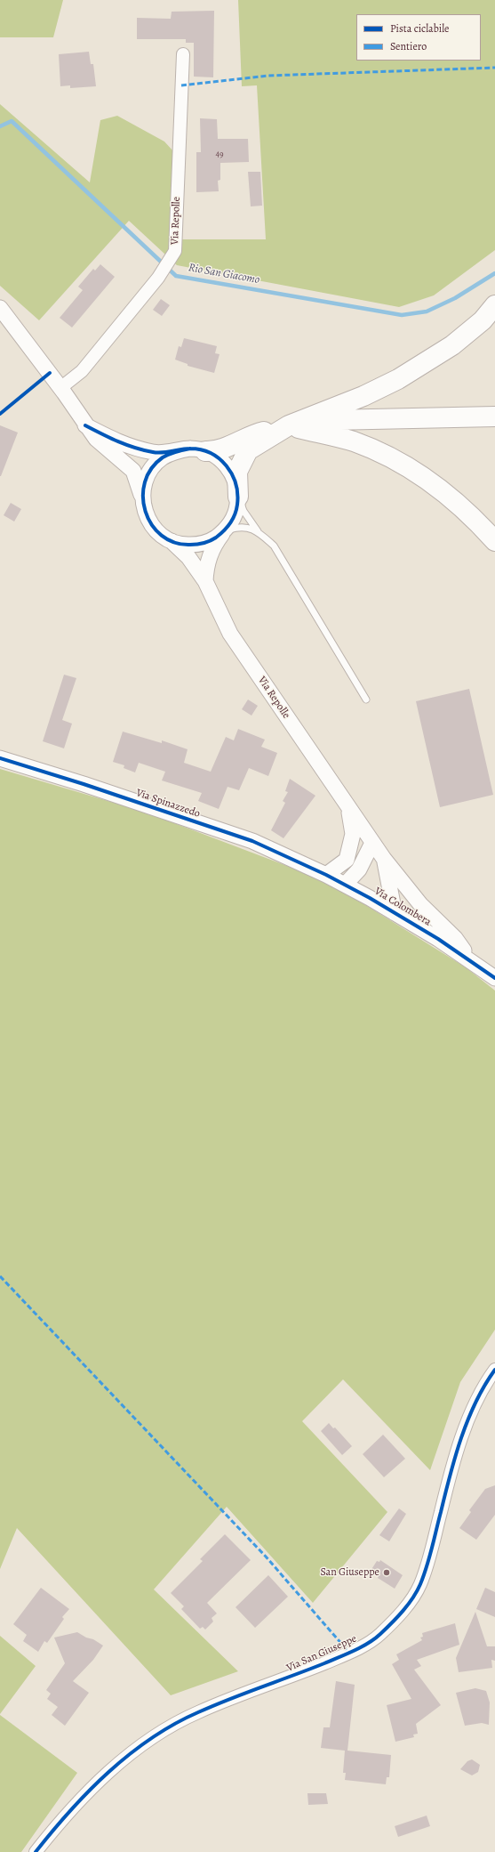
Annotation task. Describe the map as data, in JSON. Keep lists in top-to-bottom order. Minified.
{"streets":{"street":["Via Repolle","Via Spinazzedo","Via Colombera","Via San Giuseppe"]},"crossings":[["Via Repolle","Via Spinazzedo"],["Via Repolle","Via Colombera"],["Via Spinazzedo","Via Colombera"]],"water":["Rio San Giacomo"],"places":["San Giuseppe"],"house_numbers":["49"],"legend":["Pista ciclabile","Sentiero"]}
